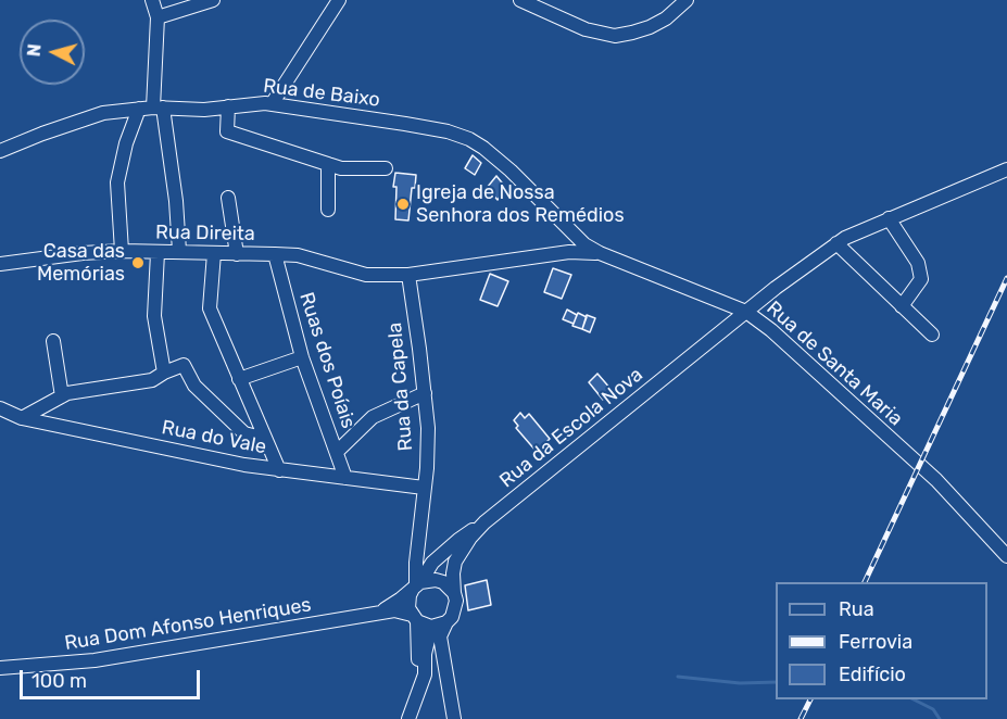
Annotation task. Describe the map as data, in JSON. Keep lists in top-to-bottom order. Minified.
{"streets":{"street":["Rua de Baixo","Rua Direita","Ruas dos Poíais","Rua de Santa Maria","Rua da Capela","Rua da Escola Nova","Rua do Vale","Rua Dom Afonso Henriques"]},"crossings":[["Rua de Baixo","Rua Direita"],["Rua de Baixo","Rua de Santa Maria"],["Rua Direita","Ruas dos Poíais"],["Rua Direita","Rua de Santa Maria"],["Rua Direita","Rua da Capela"],["Ruas dos Poíais","Rua do Vale"],["Rua de Santa Maria","Rua da Escola Nova"],["Rua da Capela","Rua da Escola Nova"],["Rua da Capela","Rua do Vale"],["Rua da Capela","Rua Dom Afonso Henriques"],["Rua da Escola Nova","Rua Dom Afonso Henriques"]],"places":["Igreja de Nossa Senhora dos Remédios","Casa das Memórias"],"legend":["Rua","Ferrovia","Edifício"],"scale_bar":"100 m","north":"left"}
